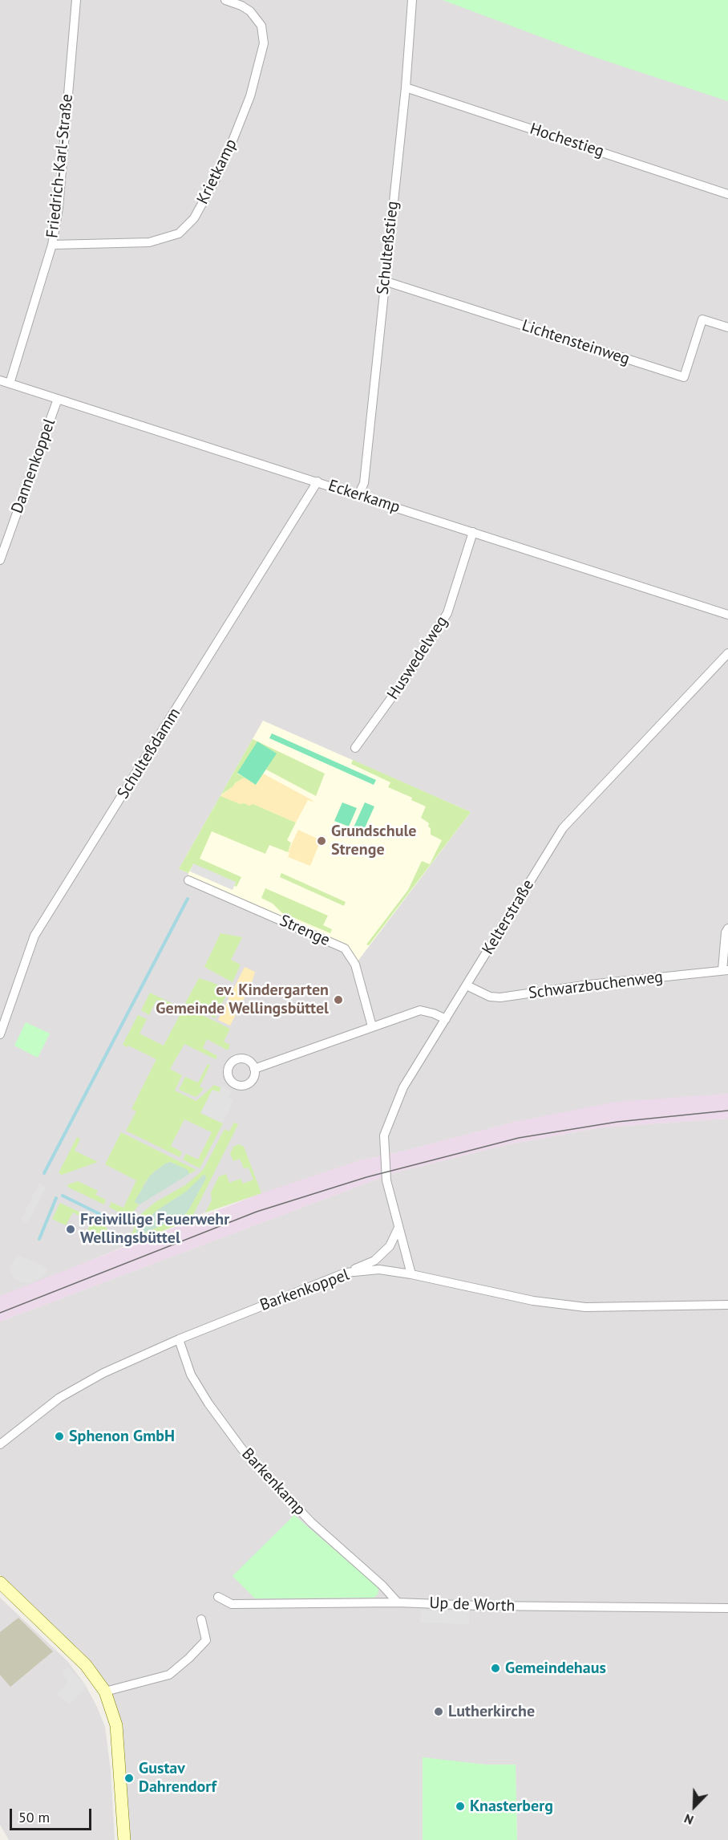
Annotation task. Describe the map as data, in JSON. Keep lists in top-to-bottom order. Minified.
{"streets":{"street":["Hochestieg","Friedrich-Karl-Straße","Krietkamp","Schulteßstieg","Lichtensteinweg","Dannenkoppel","Eckerkamp","Huswedelweg","Schulteßdamm","Kelterstraße","Strenge","Schwarzbuchenweg","Barkenkoppel","Barkenkamp","Up de Worth"]},"crossings":[["Hochestieg","Schulteßstieg"],["Friedrich-Karl-Straße","Krietkamp"],["Friedrich-Karl-Straße","Eckerkamp"],["Schulteßstieg","Lichtensteinweg"],["Schulteßstieg","Eckerkamp"],["Dannenkoppel","Eckerkamp"],["Eckerkamp","Huswedelweg"],["Eckerkamp","Schulteßdamm"],["Kelterstraße","Schwarzbuchenweg"],["Kelterstraße","Barkenkoppel"],["Barkenkoppel","Barkenkamp"],["Barkenkamp","Up de Worth"]],"places":["Grundschule Strenge","ev. Kindergarten Gemeinde Wellingsbüttel","Freiwillige Feuerwehr Wellingsbüttel","Sphenon GmbH","Gemeindehaus","Lutherkirche","Gustav Dahrendorf","Knasterberg"],"scale_bar":"50 m","north":"bottom left"}
